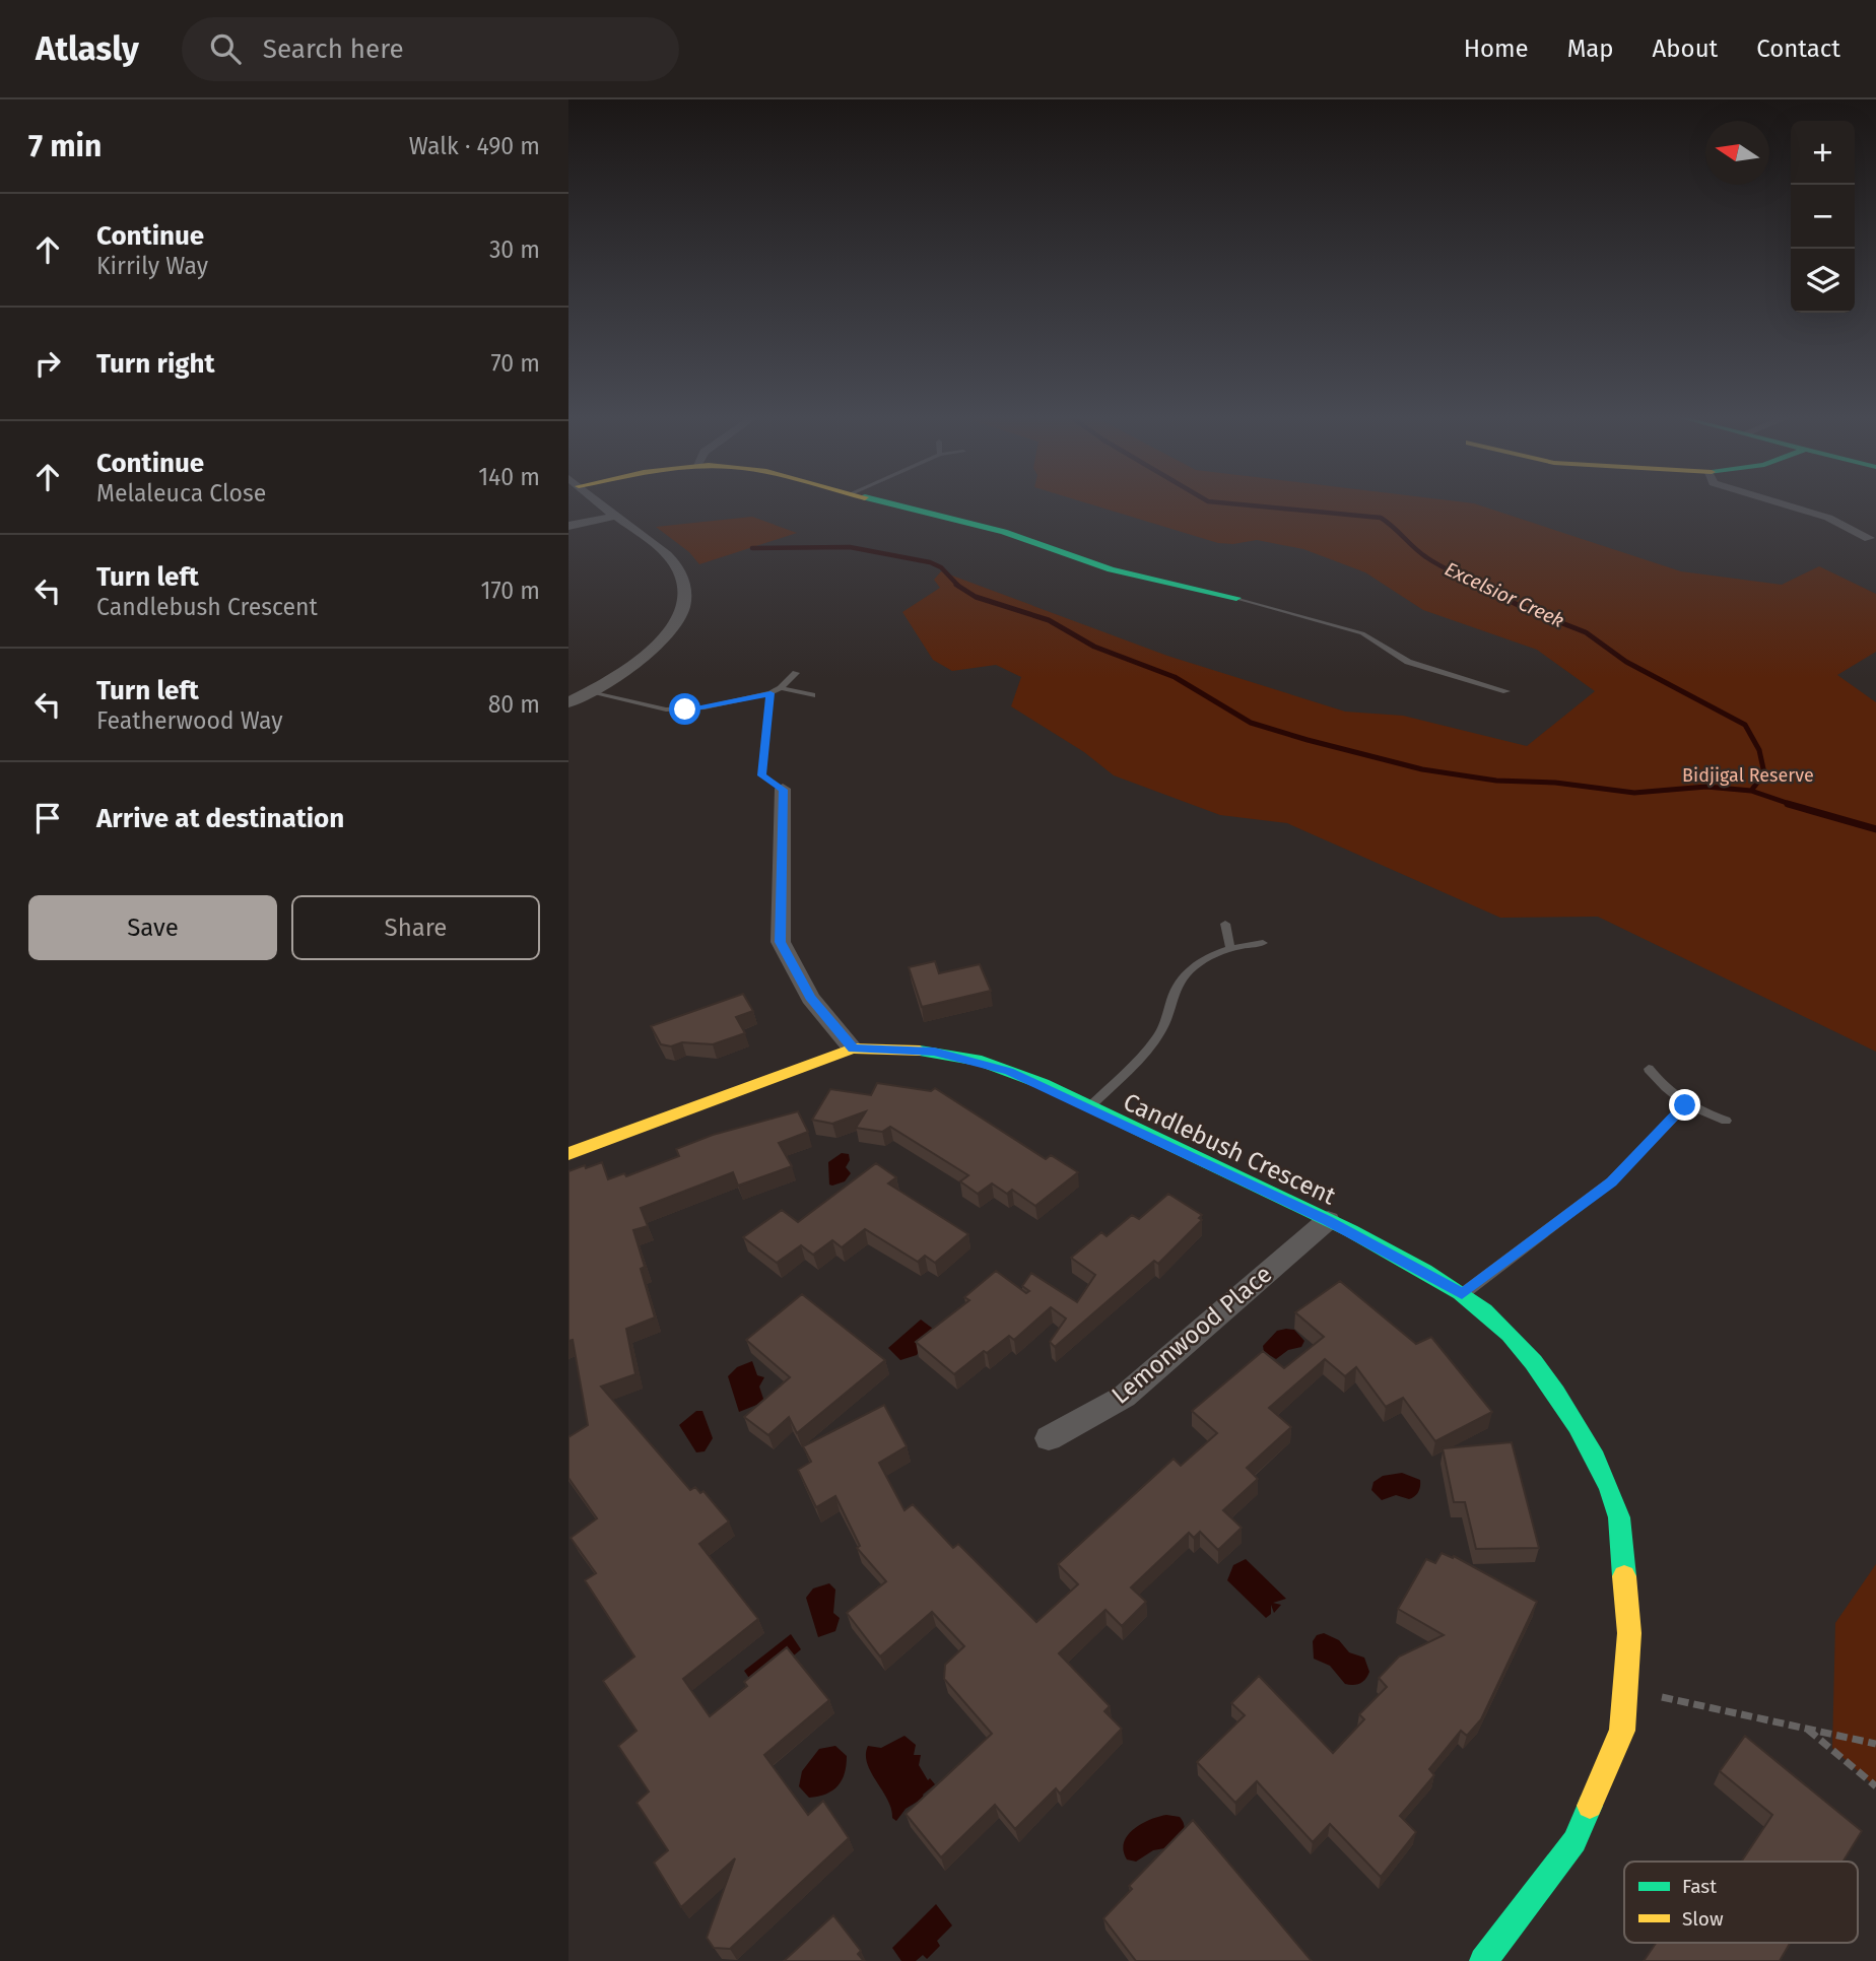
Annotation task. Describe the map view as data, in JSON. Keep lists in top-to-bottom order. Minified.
{"streets":{"street":["Candlebush Crescent","Lemonwood Place"]},"crossings":[["Candlebush Crescent","Lemonwood Place"]],"water":["Excelsior Creek"],"parks":["Bidjigal Reserve"],"legend":["Fast","Slow"],"north":"left","page":{"header":"Atlasly","search":"Search here","nav":["Home","Map","About","Contact"],"heading":["7 min","Walk · 490 m"],"map_buttons":["+","−"],"list":[["Continue","Kirrily Way","30 m"],["Turn right","70 m"],["Continue","Melaleuca Close","140 m"],["Turn left","Candlebush Crescent","170 m"],["Turn left","Featherwood Way","80 m"],"Arrive at destination"],"buttons":["Save","Share"]}}
